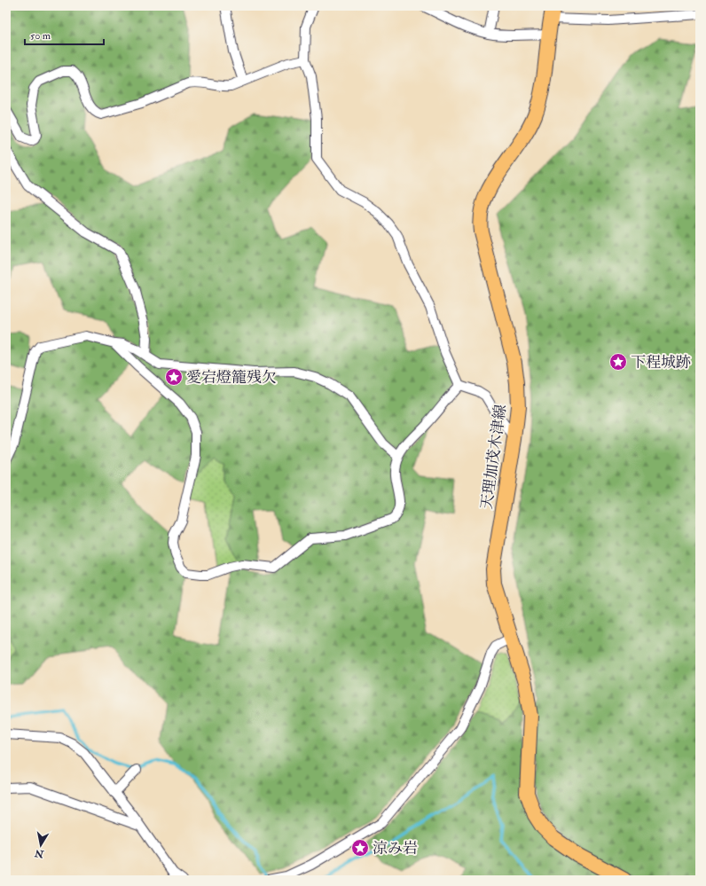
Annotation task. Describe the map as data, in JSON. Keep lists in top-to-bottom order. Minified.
{"streets":{"main road":["天理加茂木津線"]},"places":{"place":["下程城跡","愛宕燈籠残欠","涼み岩"]},"scale_bar":"50 m","north":"bottom"}
